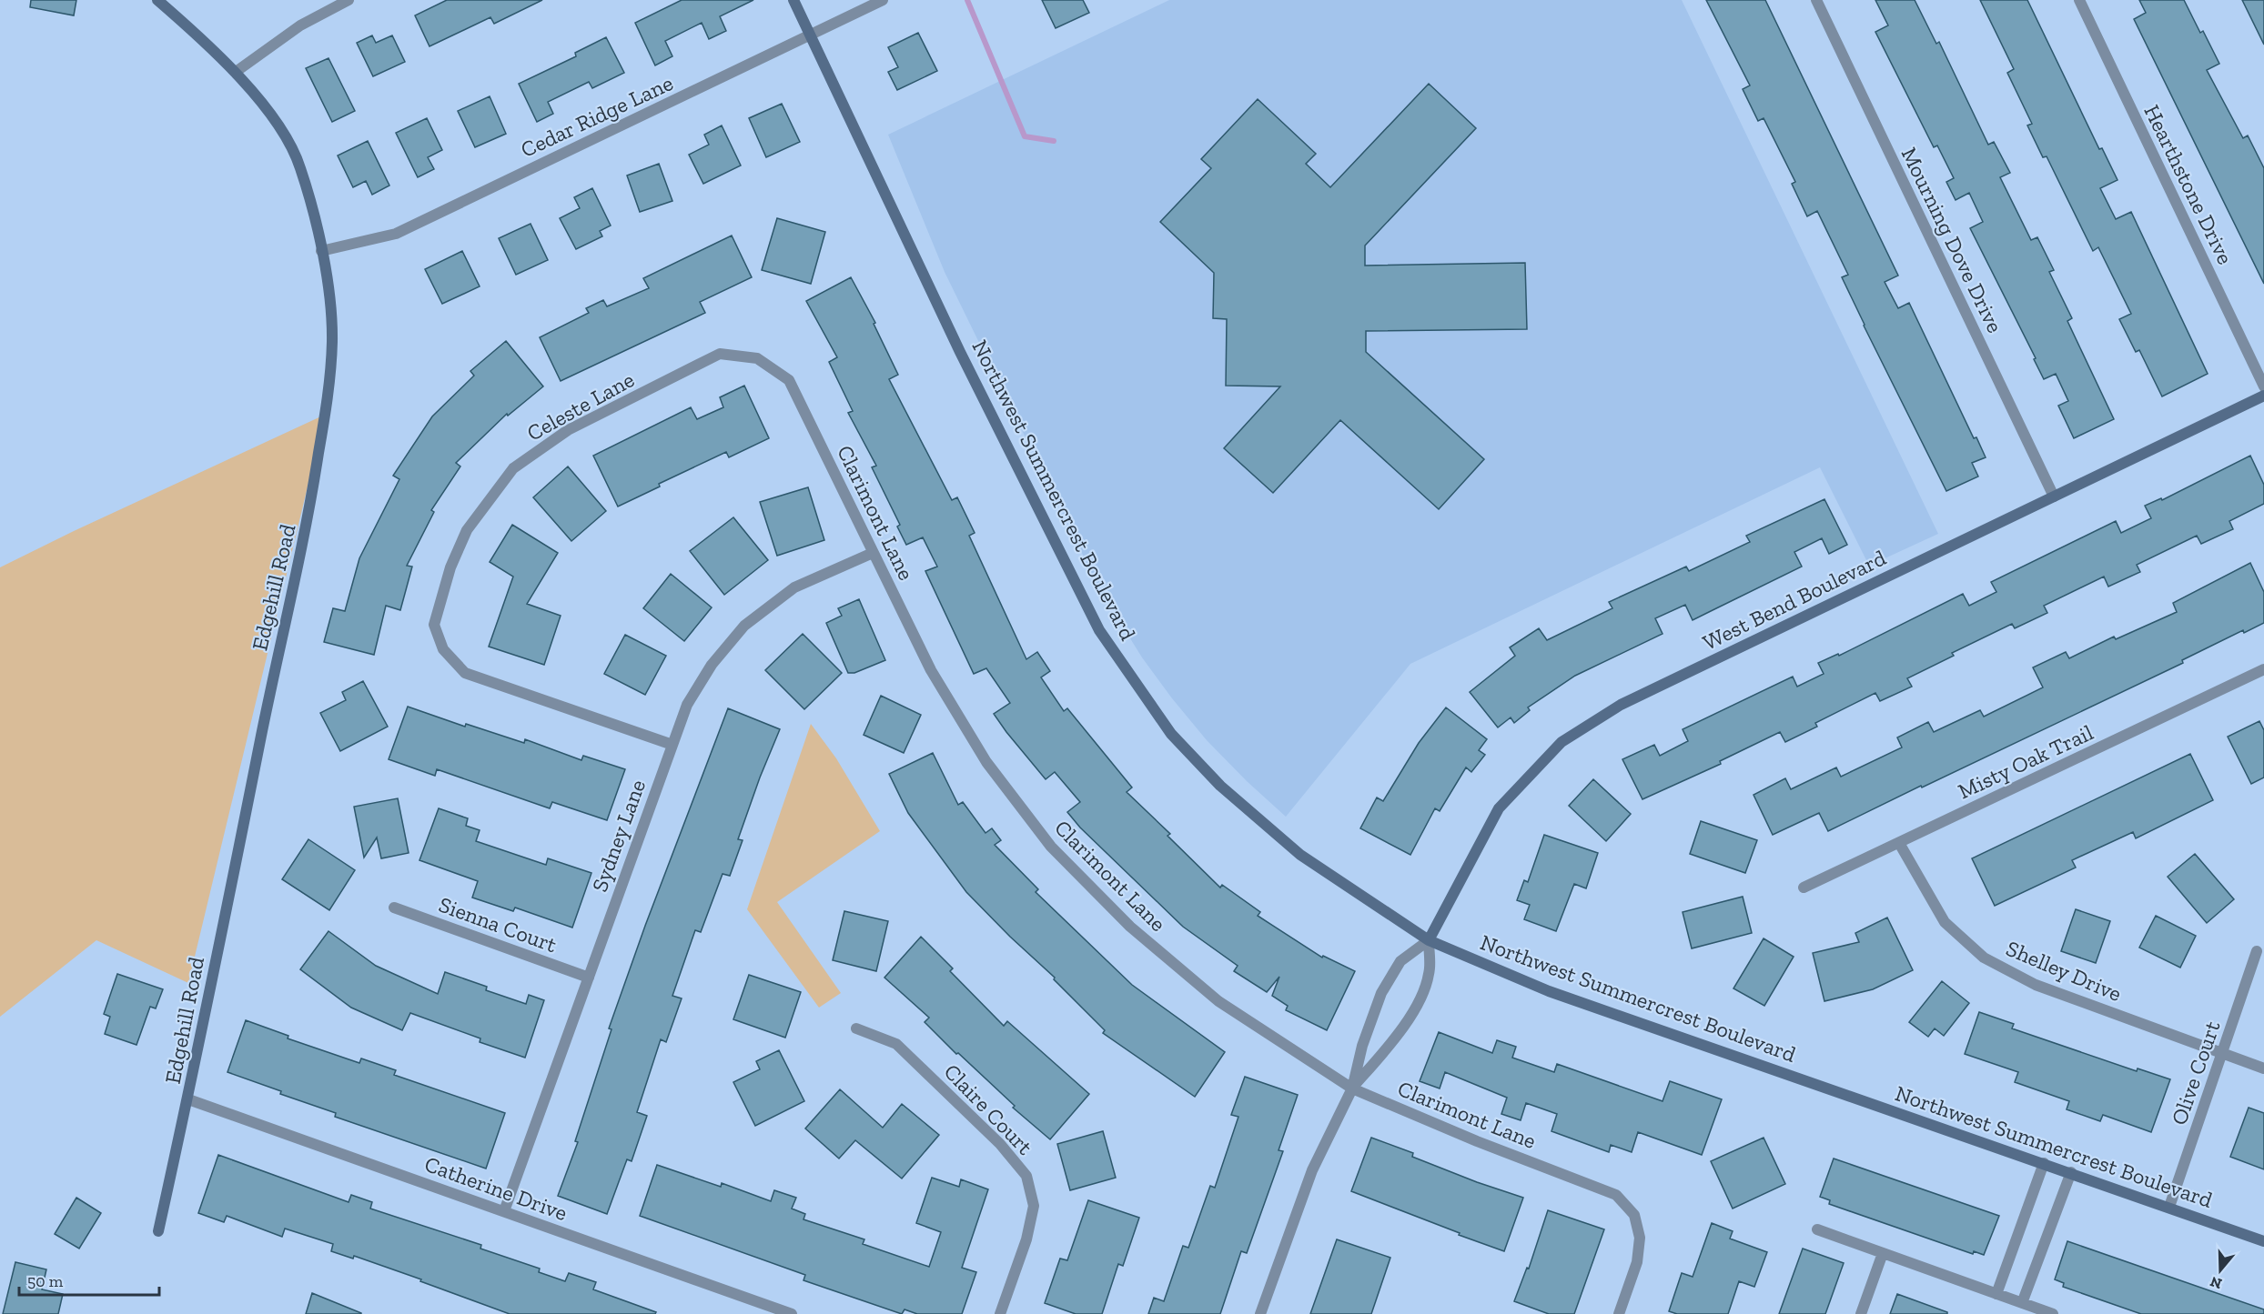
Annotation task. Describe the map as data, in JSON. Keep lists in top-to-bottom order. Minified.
{"streets":{"street":["Cedar Ridge Lane","Hearthstone Drive","Mourning Dove Drive","Celeste Lane","Northwest Summercrest Boulevard","Clarimont Lane","Edgehill Road","West Bend Boulevard","Misty Oak Trail","Sydney Lane","Sienna Court","Shelley Drive","Olive Court","Claire Court","Catherine Drive"]},"crossings":[["Cedar Ridge Lane","Northwest Summercrest Boulevard"],["Cedar Ridge Lane","Edgehill Road"],["Mourning Dove Drive","West Bend Boulevard"],["Celeste Lane","Clarimont Lane"],["Celeste Lane","Sydney Lane"],["Northwest Summercrest Boulevard","West Bend Boulevard"],["Northwest Summercrest Boulevard","Olive Court"],["Clarimont Lane","West Bend Boulevard"],["Clarimont Lane","Sydney Lane"],["Edgehill Road","Catherine Drive"],["Misty Oak Trail","Shelley Drive"],["Sydney Lane","Sienna Court"],["Sydney Lane","Catherine Drive"],["Shelley Drive","Olive Court"]],"scale_bar":"50 m","north":"bottom"}
